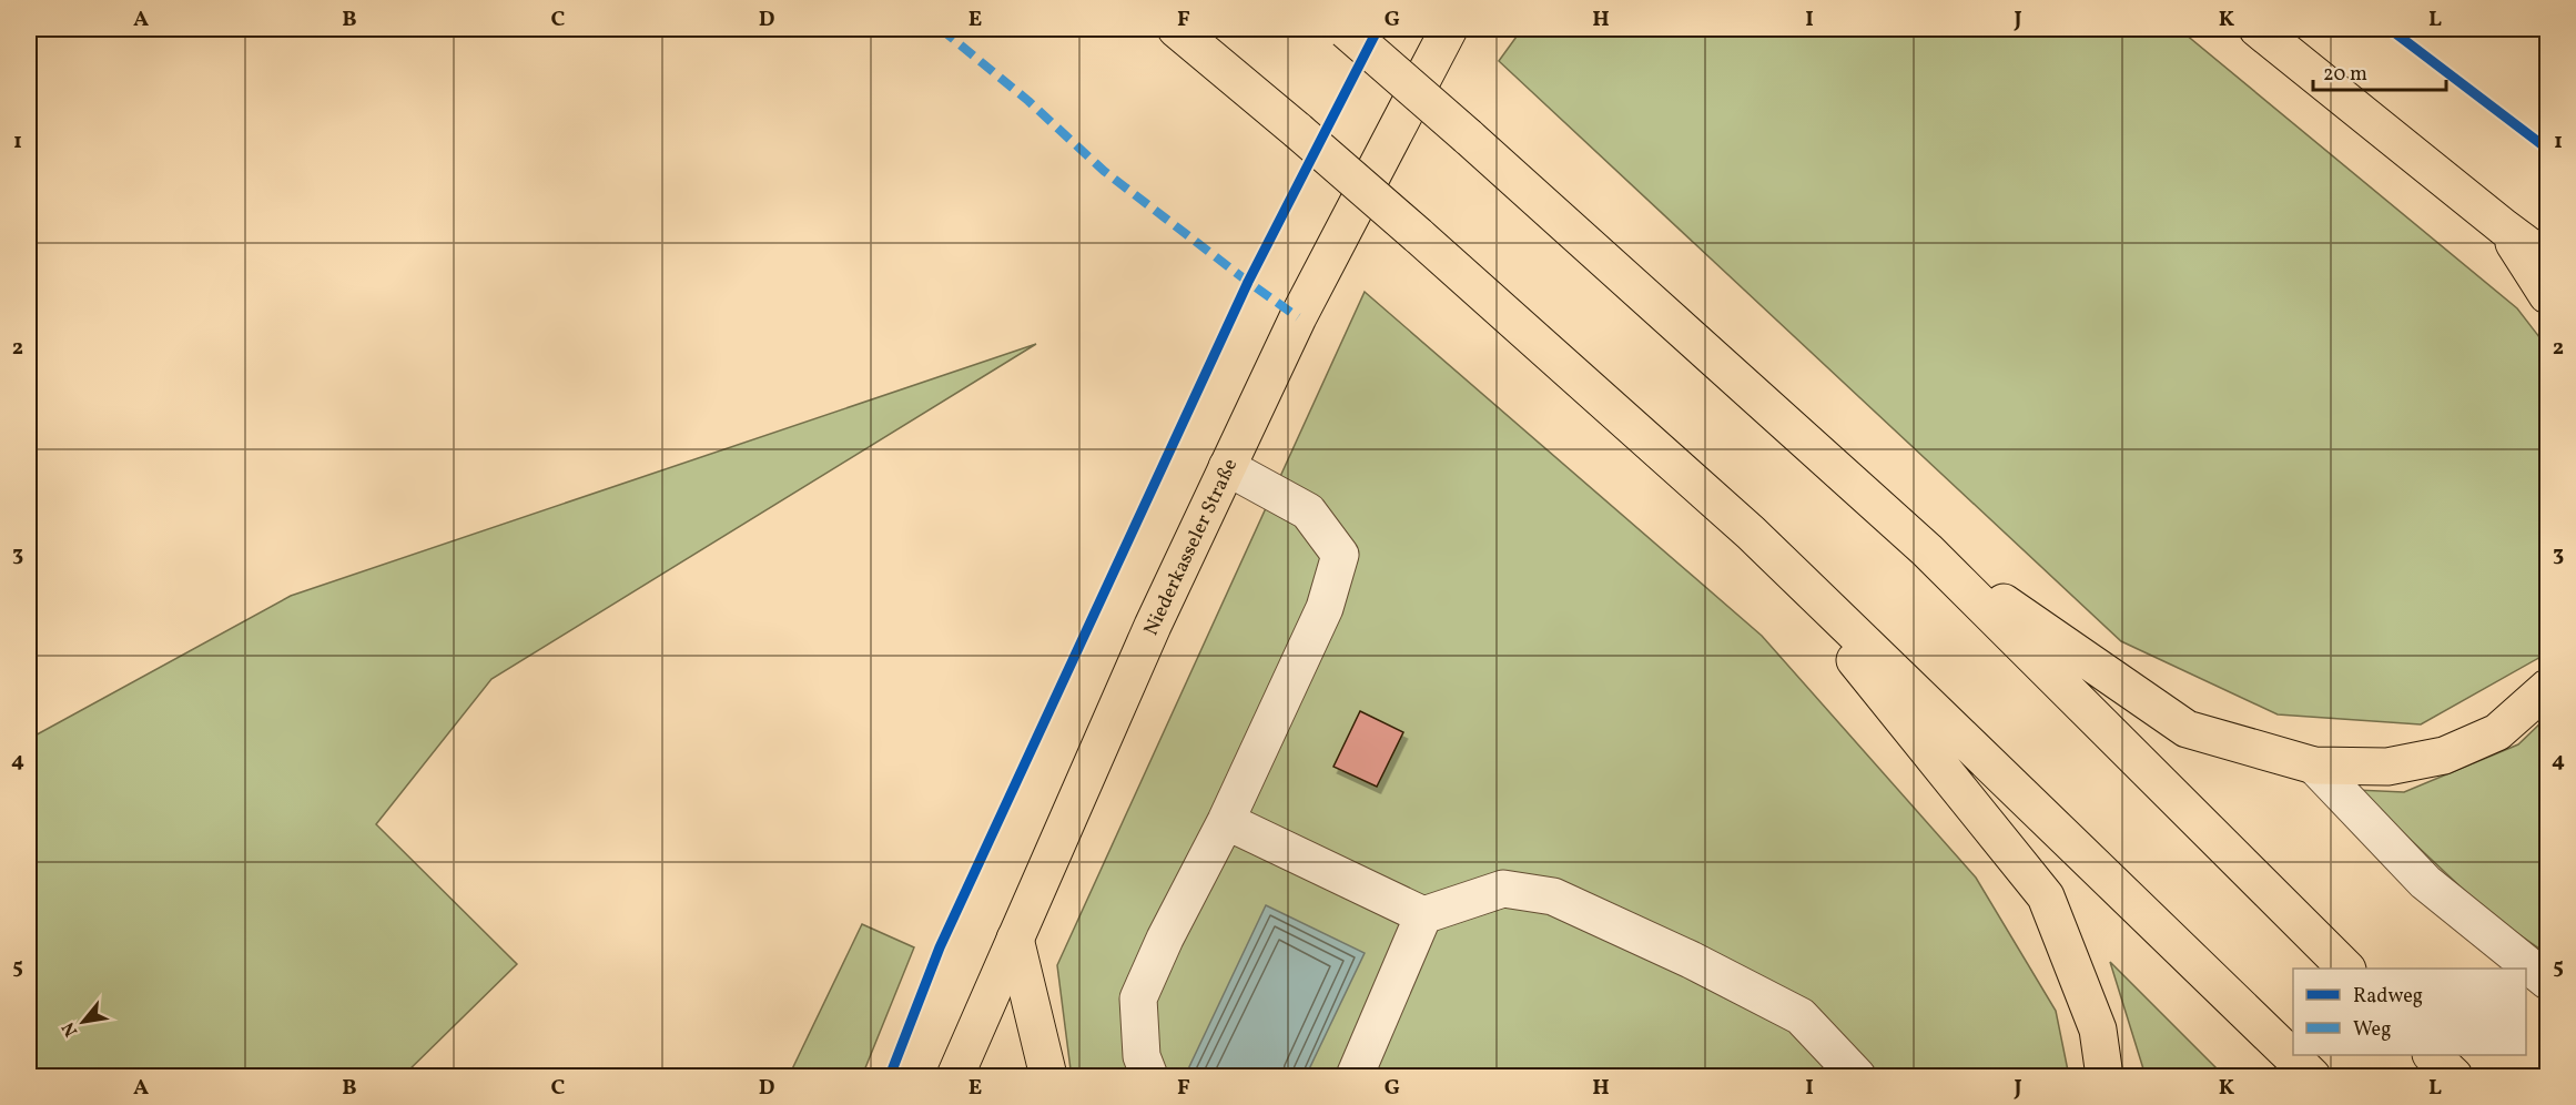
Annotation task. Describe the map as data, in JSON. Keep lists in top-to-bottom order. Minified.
{"streets":{"main road":["Niederkasseler Straße"]},"legend":["Radweg","Weg"],"scale_bar":"20 m","north":"bottom left","grid":{"columns":["A","B","C","D","E","F","G","H","I","J","K","L"],"rows":["1","2","3","4","5"]}}
